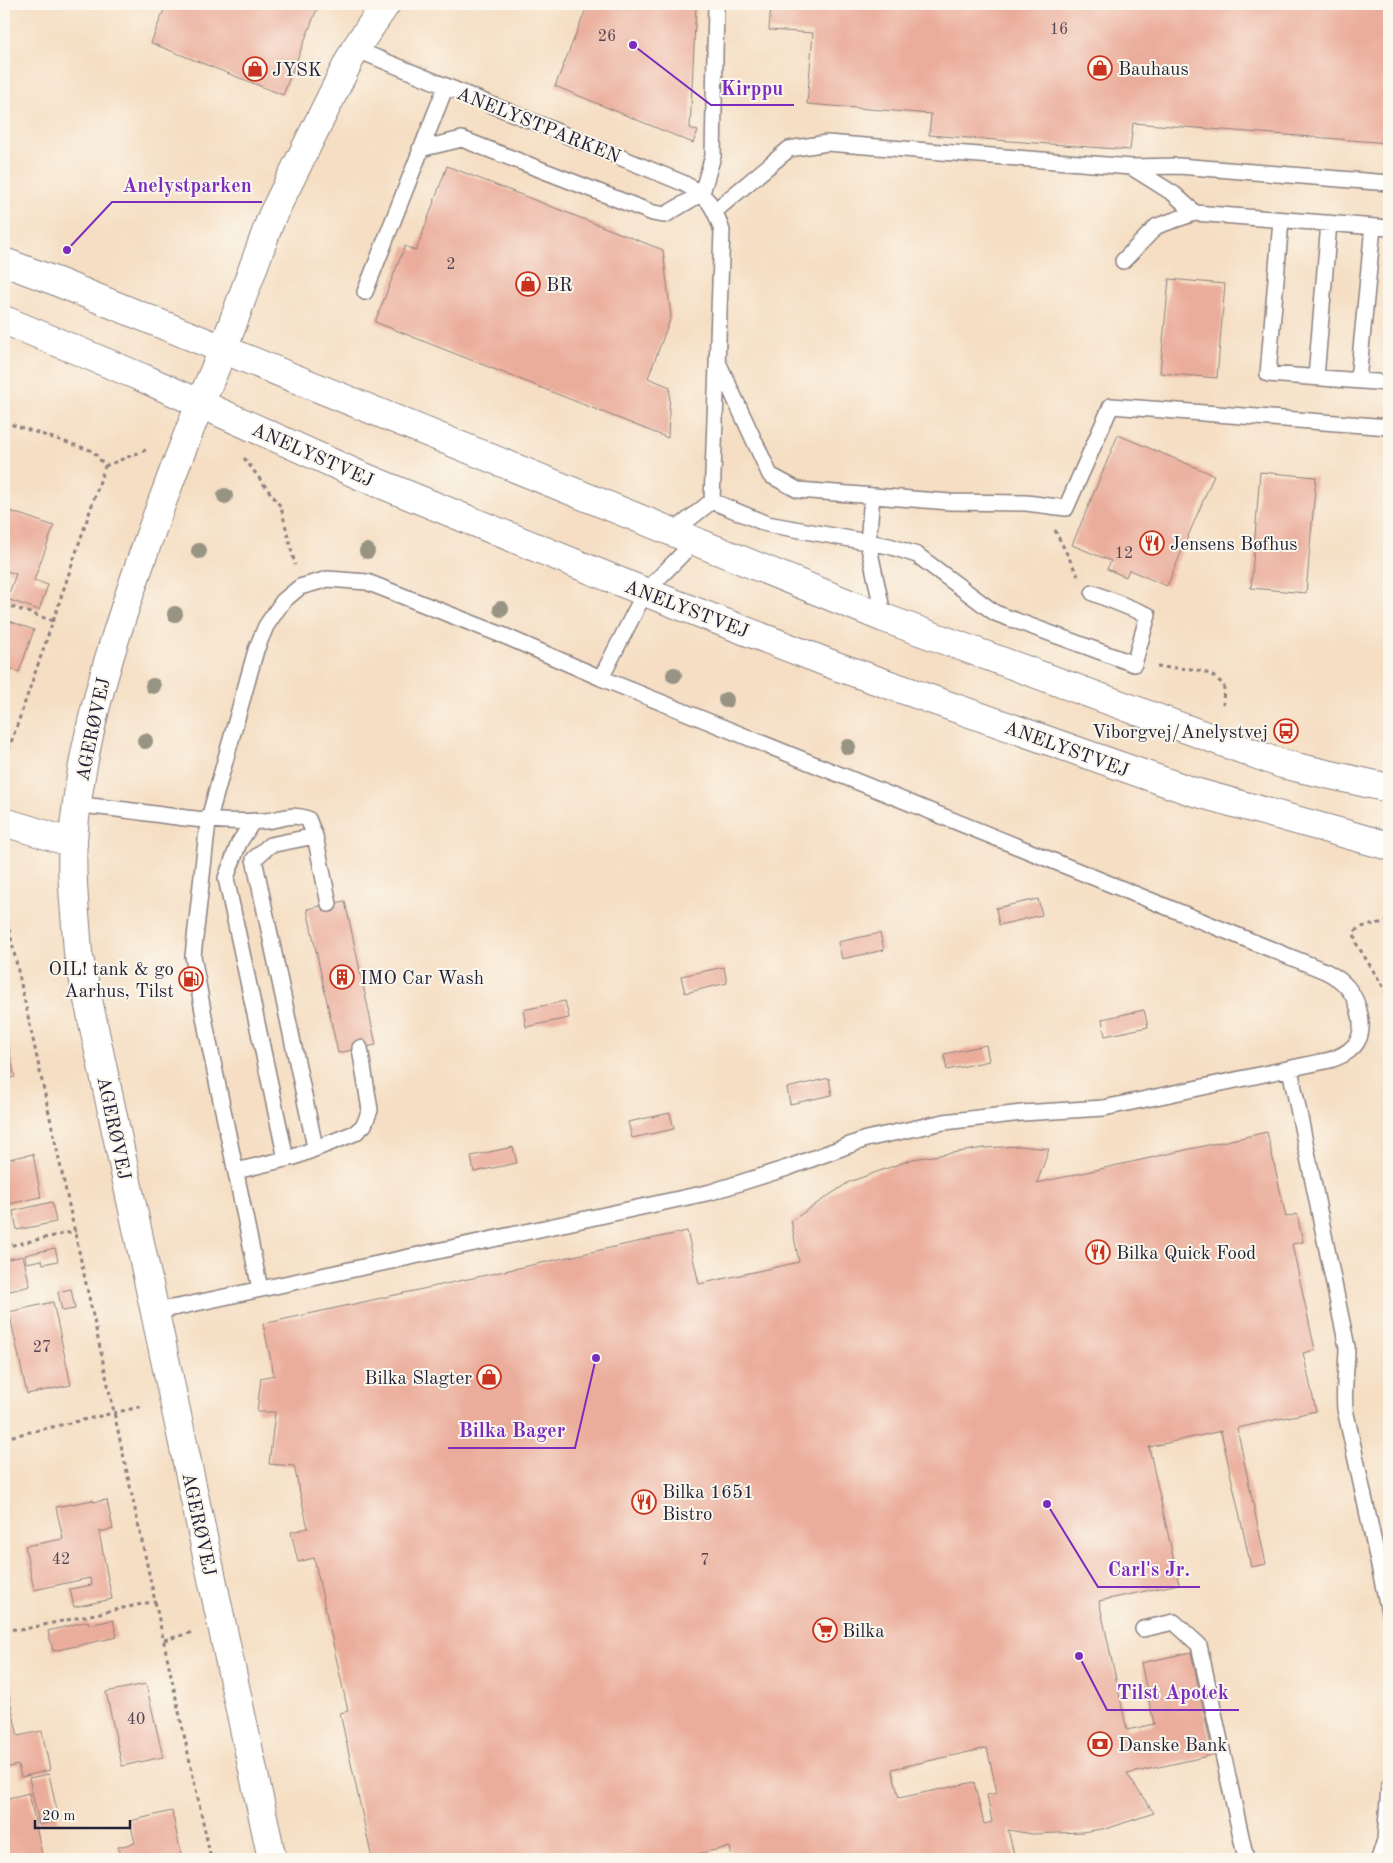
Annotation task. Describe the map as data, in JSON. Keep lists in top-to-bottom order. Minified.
{"streets":{"street":["ANELYSTVEJ","AGERØVEJ"],"lane":["ANELYSTPARKEN"]},"crossings":[["ANELYSTVEJ","AGERØVEJ"]],"places":{"other":["Kirppu","Anelystparken","Bilka Bager","Carl's Jr.","Tilst Apotek"],"shop":["Bauhaus","JYSK","BR","Bilka Slagter"],"restaurant":["Jensens Bøfhus","Bilka Quick Food","Bilka 1651 Bistro"],"bus stop":["Viborgvej/Anelystvej"],"building":["IMO Car Wash"],"fuel station":["OIL! tank & go Aarhus, Tilst"],"supermarket":["Bilka"],"bank":["Danske Bank"]},"house_numbers":["16","26","2","12","27","42","7","40"],"scale_bar":"20 m"}
